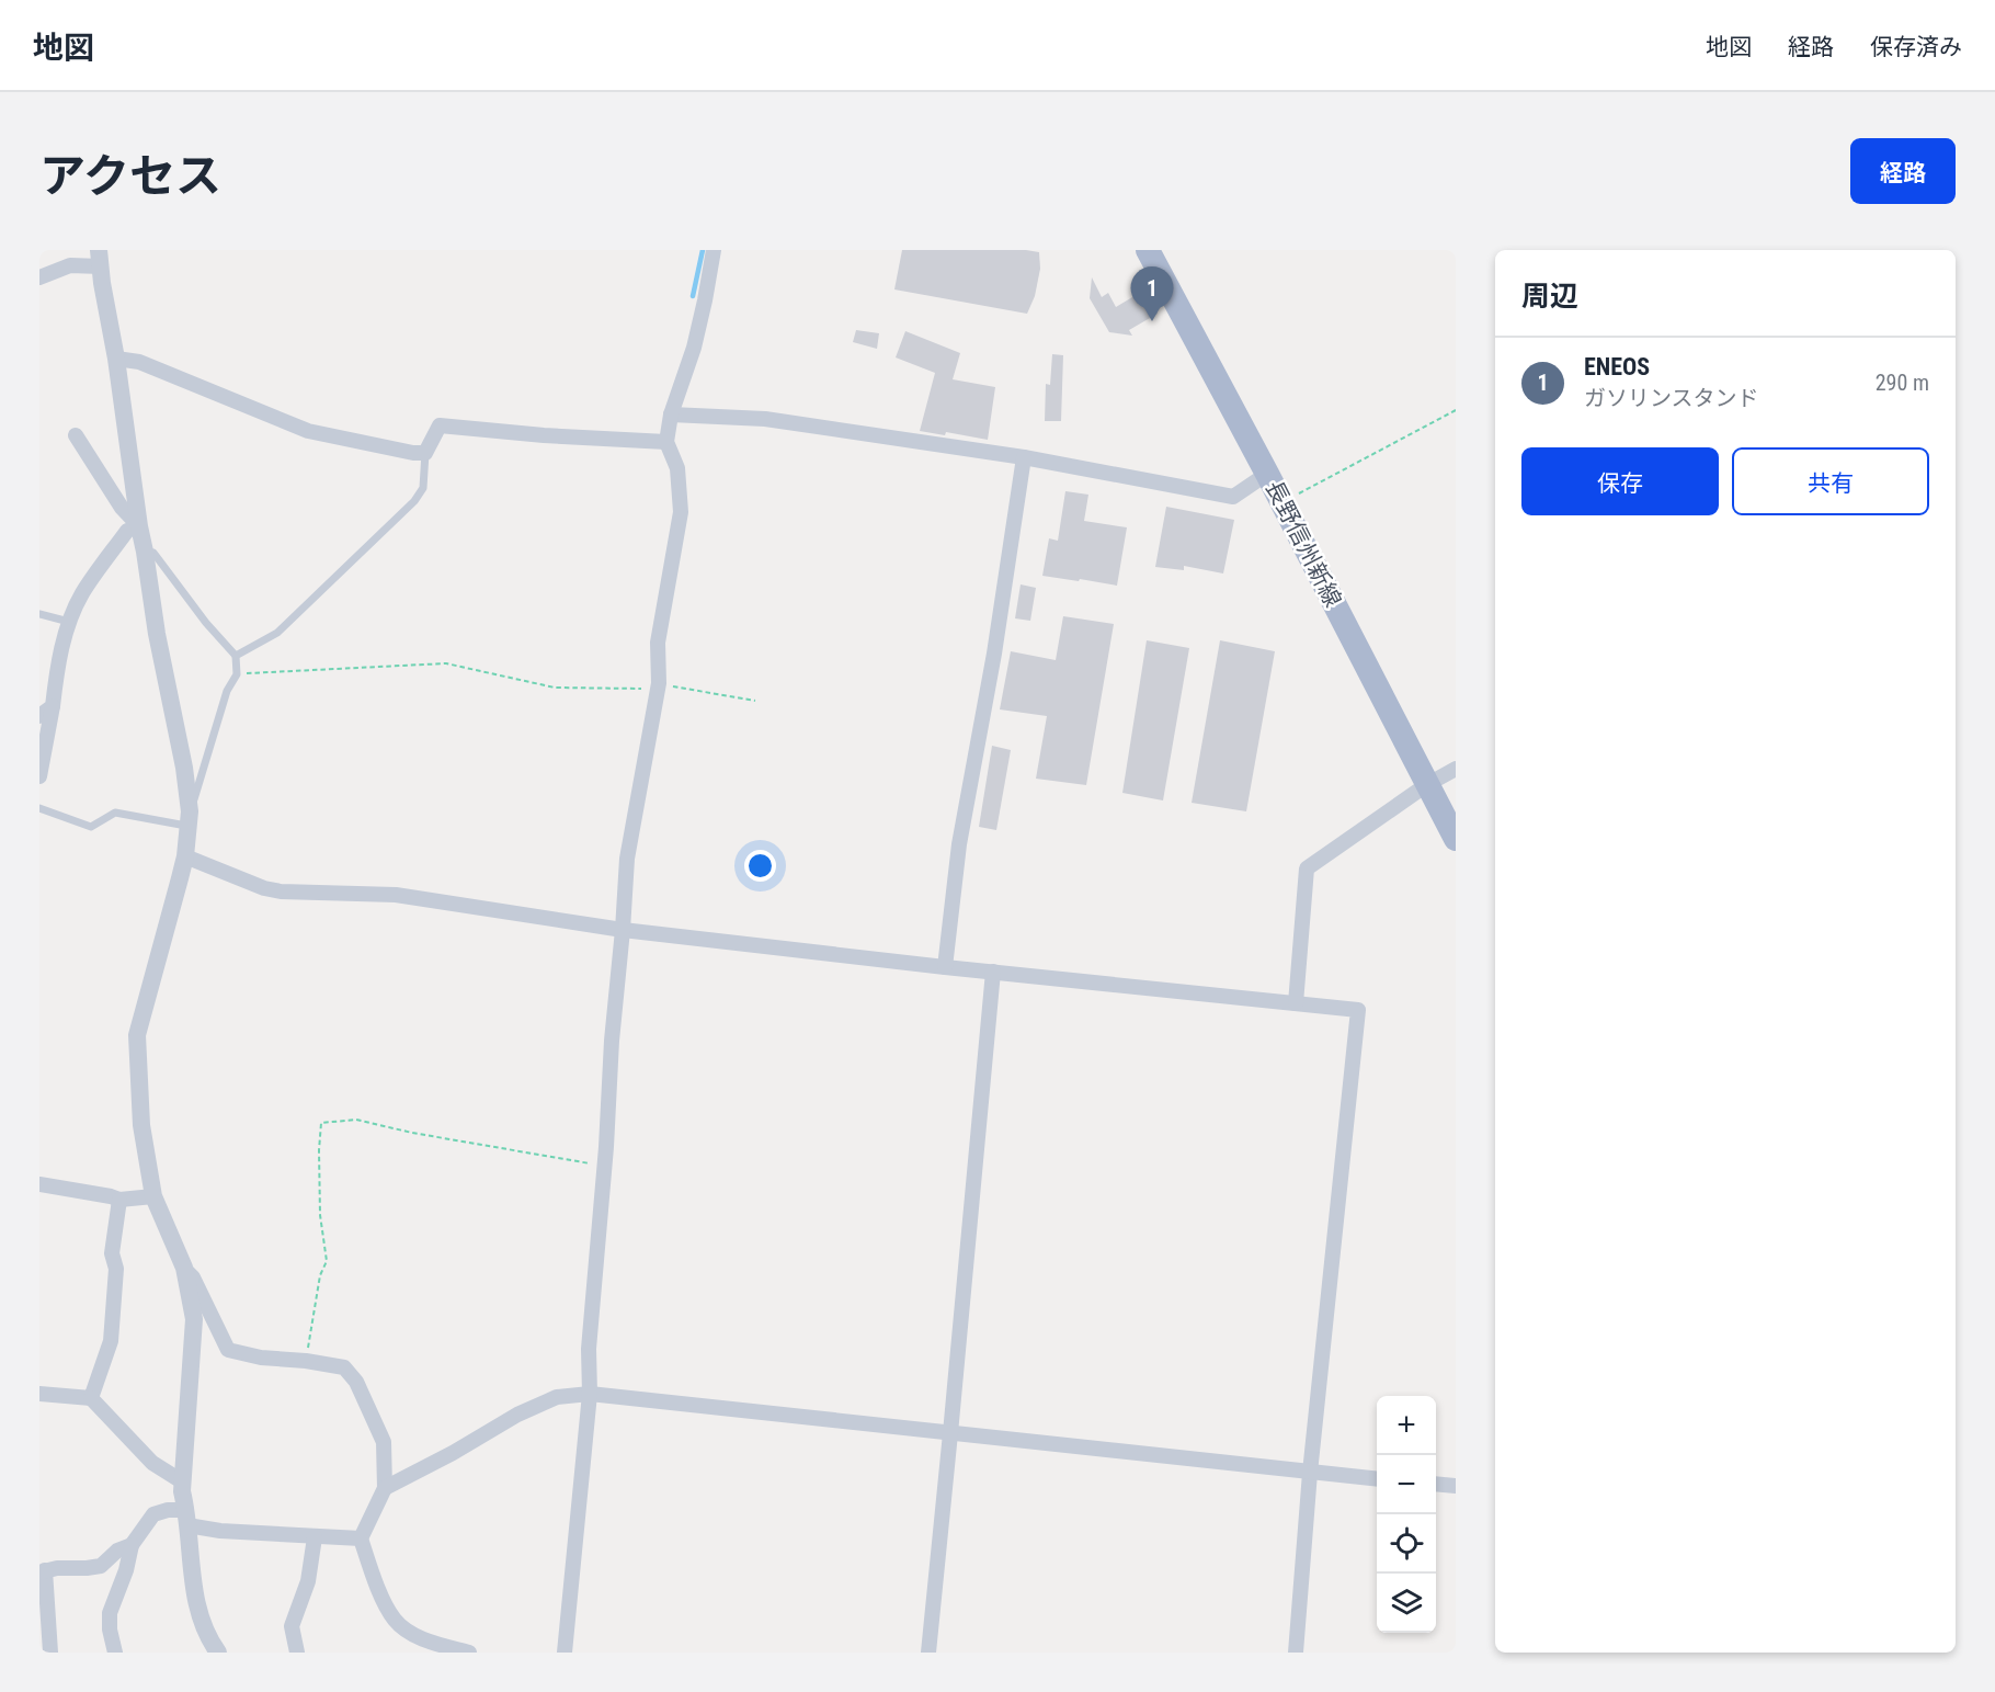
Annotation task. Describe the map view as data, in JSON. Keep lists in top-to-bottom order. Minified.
{"streets":{"main road":["長野信州新線"]},"page":{"header":"地図","nav":["地図","経路","保存済み"],"title":"アクセス","buttons":["経路",["保存","共有"]],"heading":"周辺","pins":"1","list":[{"mark":"1","name":"ENEOS","note":"ガソリンスタンド","value":"290 m"}],"map_buttons":["+","−"]}}
